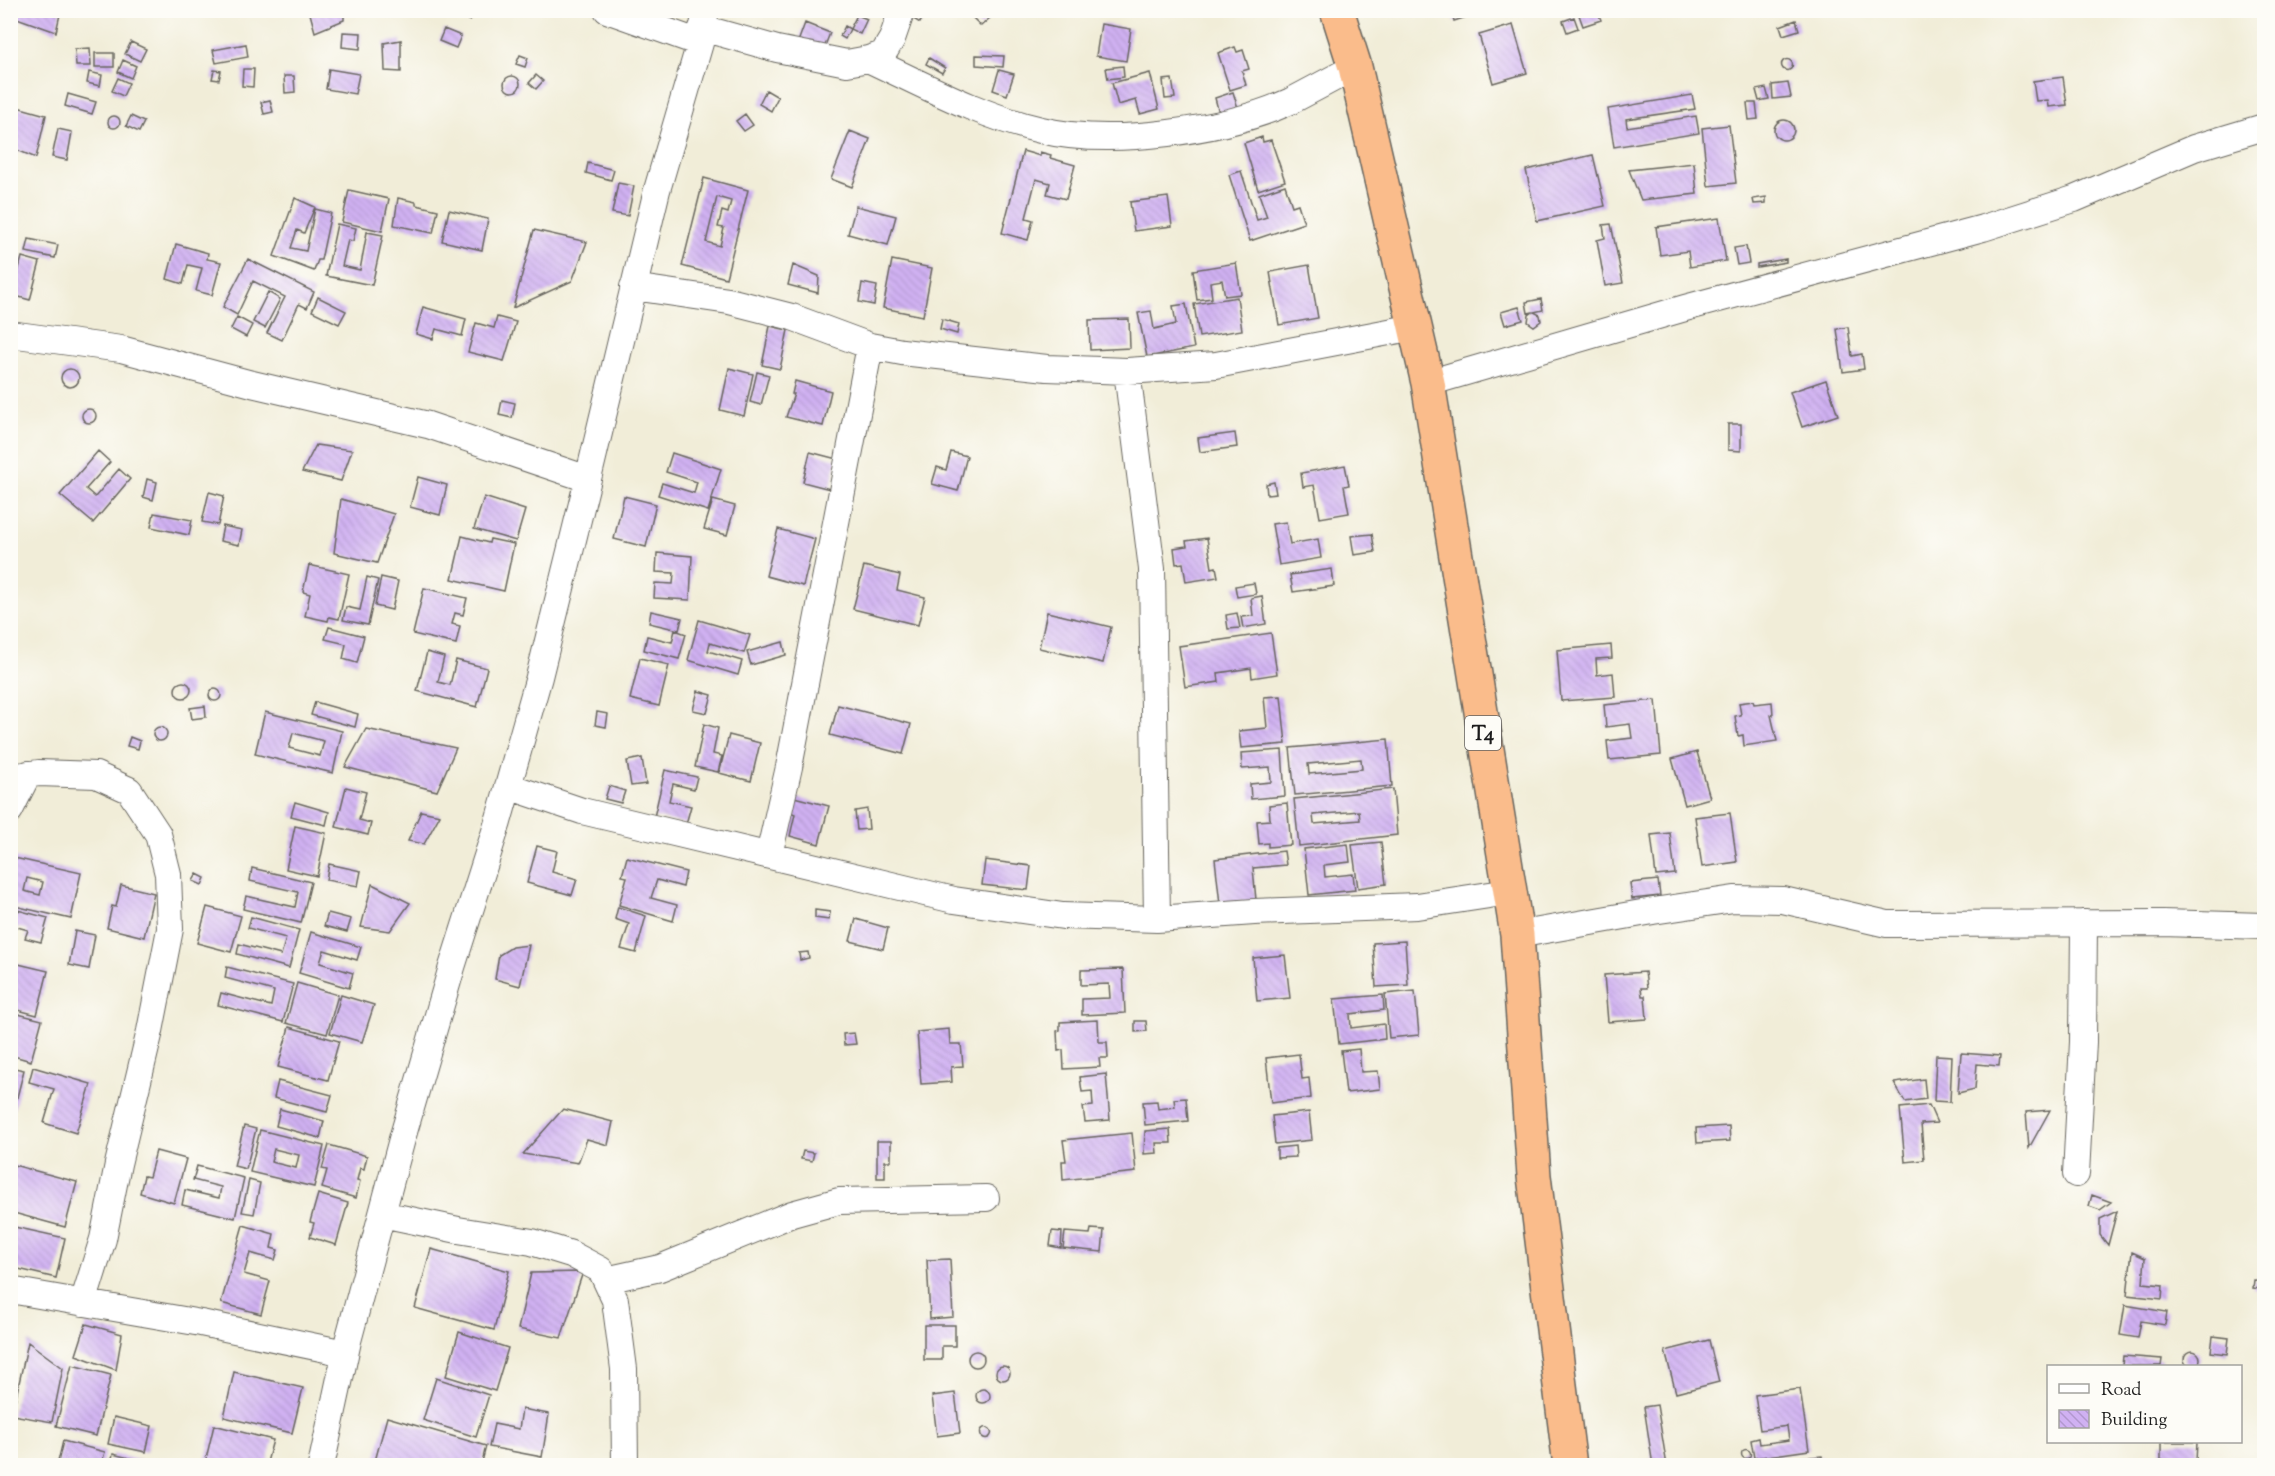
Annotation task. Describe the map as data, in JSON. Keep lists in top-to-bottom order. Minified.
{"streets":{"highway":["T4"]},"legend":["Road","Building"]}
